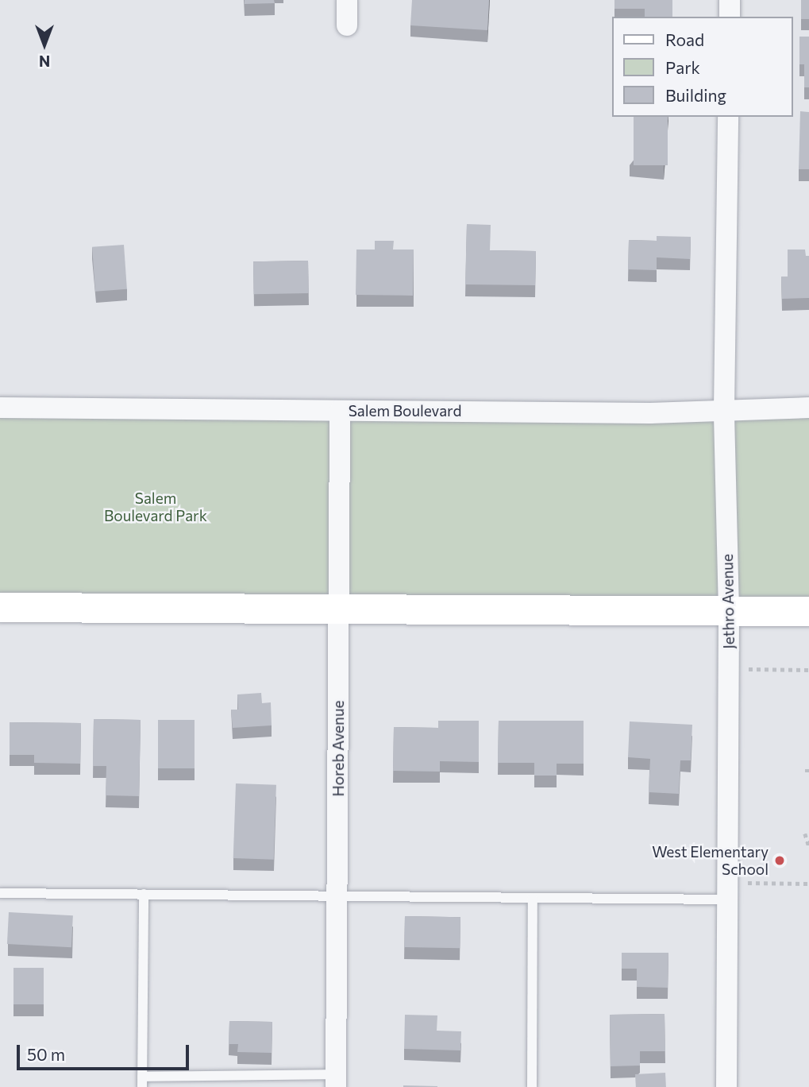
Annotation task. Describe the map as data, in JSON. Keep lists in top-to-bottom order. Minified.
{"streets":{"street":["Salem Boulevard","Jethro Avenue","Horeb Avenue"]},"crossings":[["Salem Boulevard","Jethro Avenue"],["Salem Boulevard","Horeb Avenue"]],"parks":["Salem Boulevard Park"],"places":["West Elementary School"],"legend":["Road","Park","Building"],"scale_bar":"50 m","north":"bottom"}
